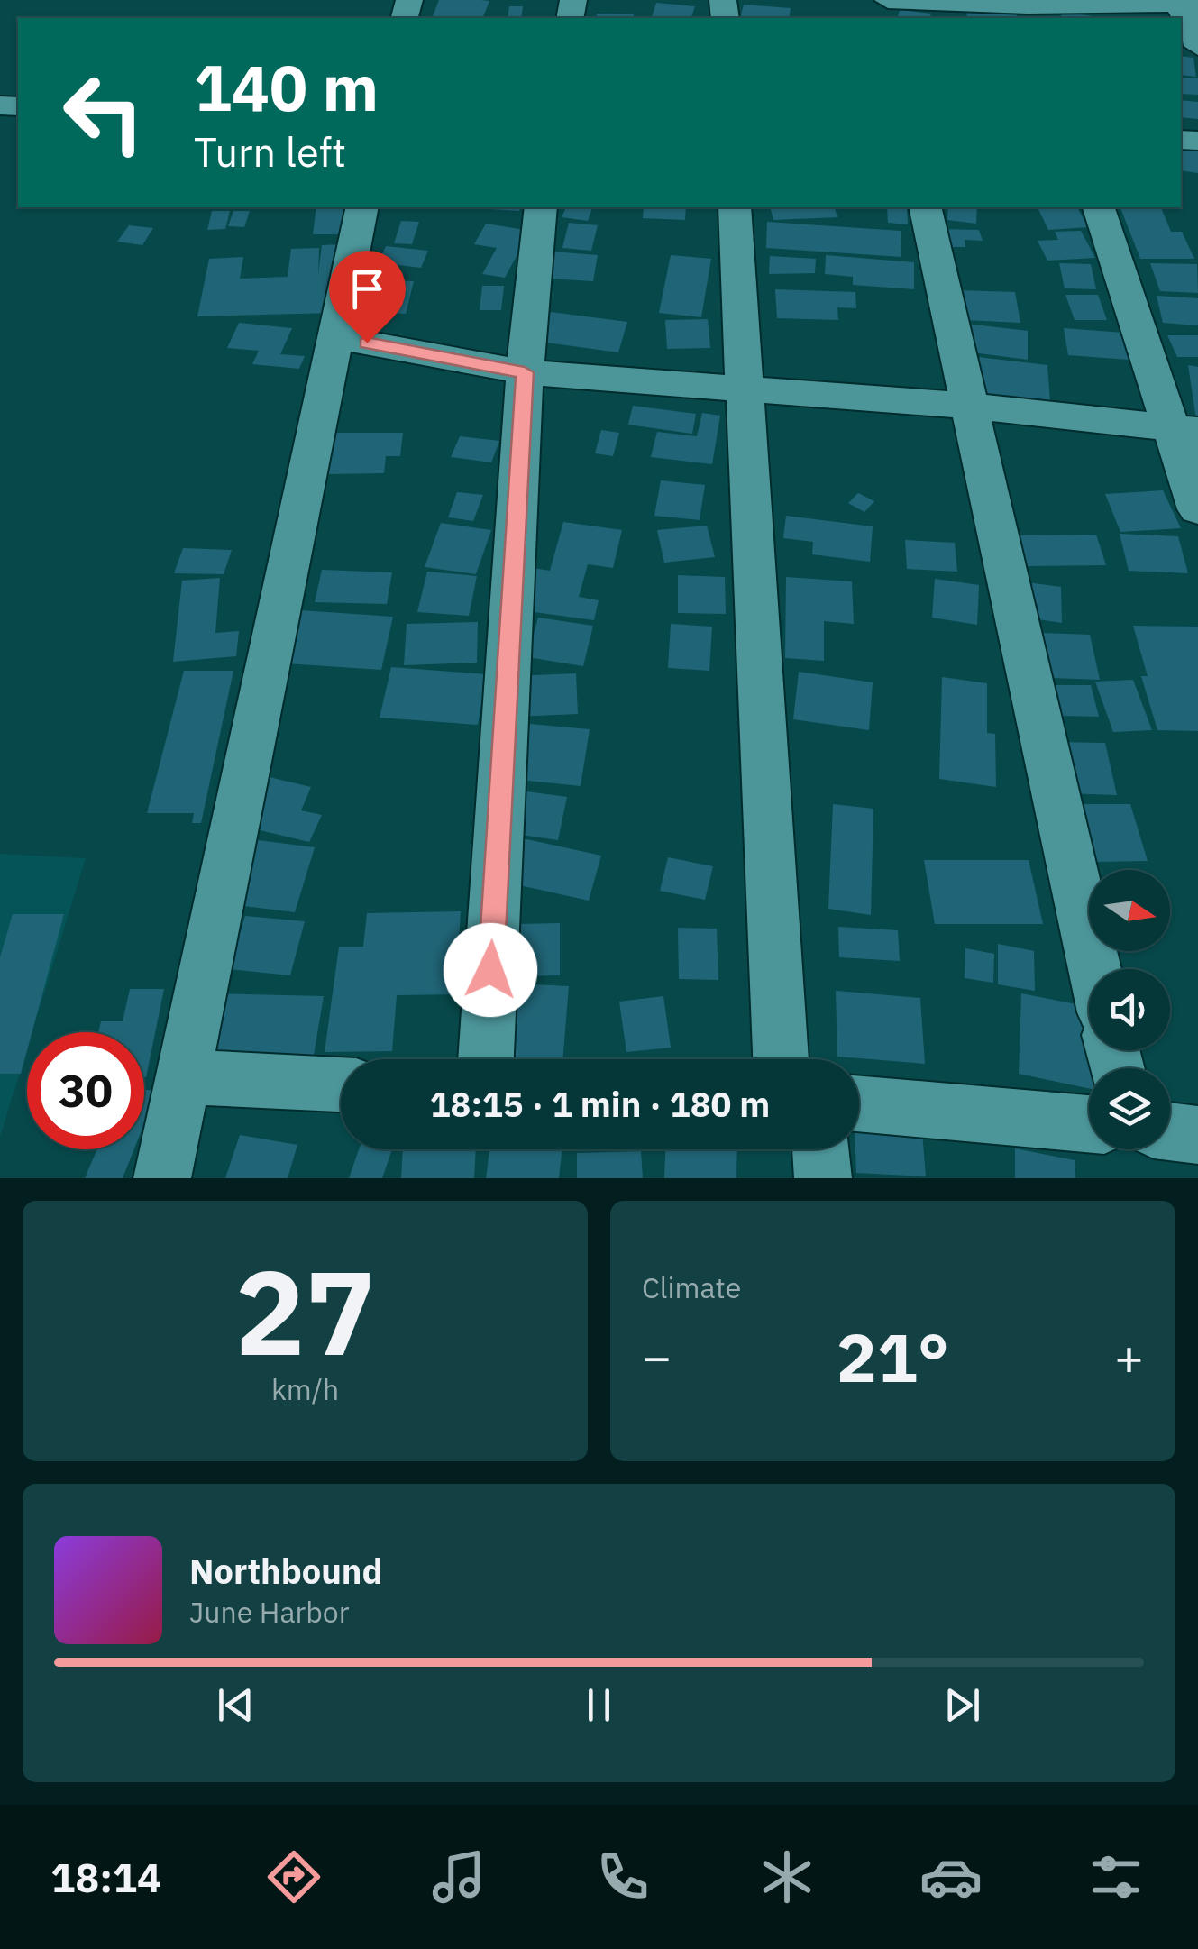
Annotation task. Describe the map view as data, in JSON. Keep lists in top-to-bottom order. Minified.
{"north":"right","page":{"turn":["140 m","Turn left"],"limit":"30","trip":"18:15 · 1 min · 180 m","tile":[["27","km/h"],"Climate"],"heat":["−","21°","+"],"song":["Northbound","June Harbor"],"tabs":"18:14"}}
